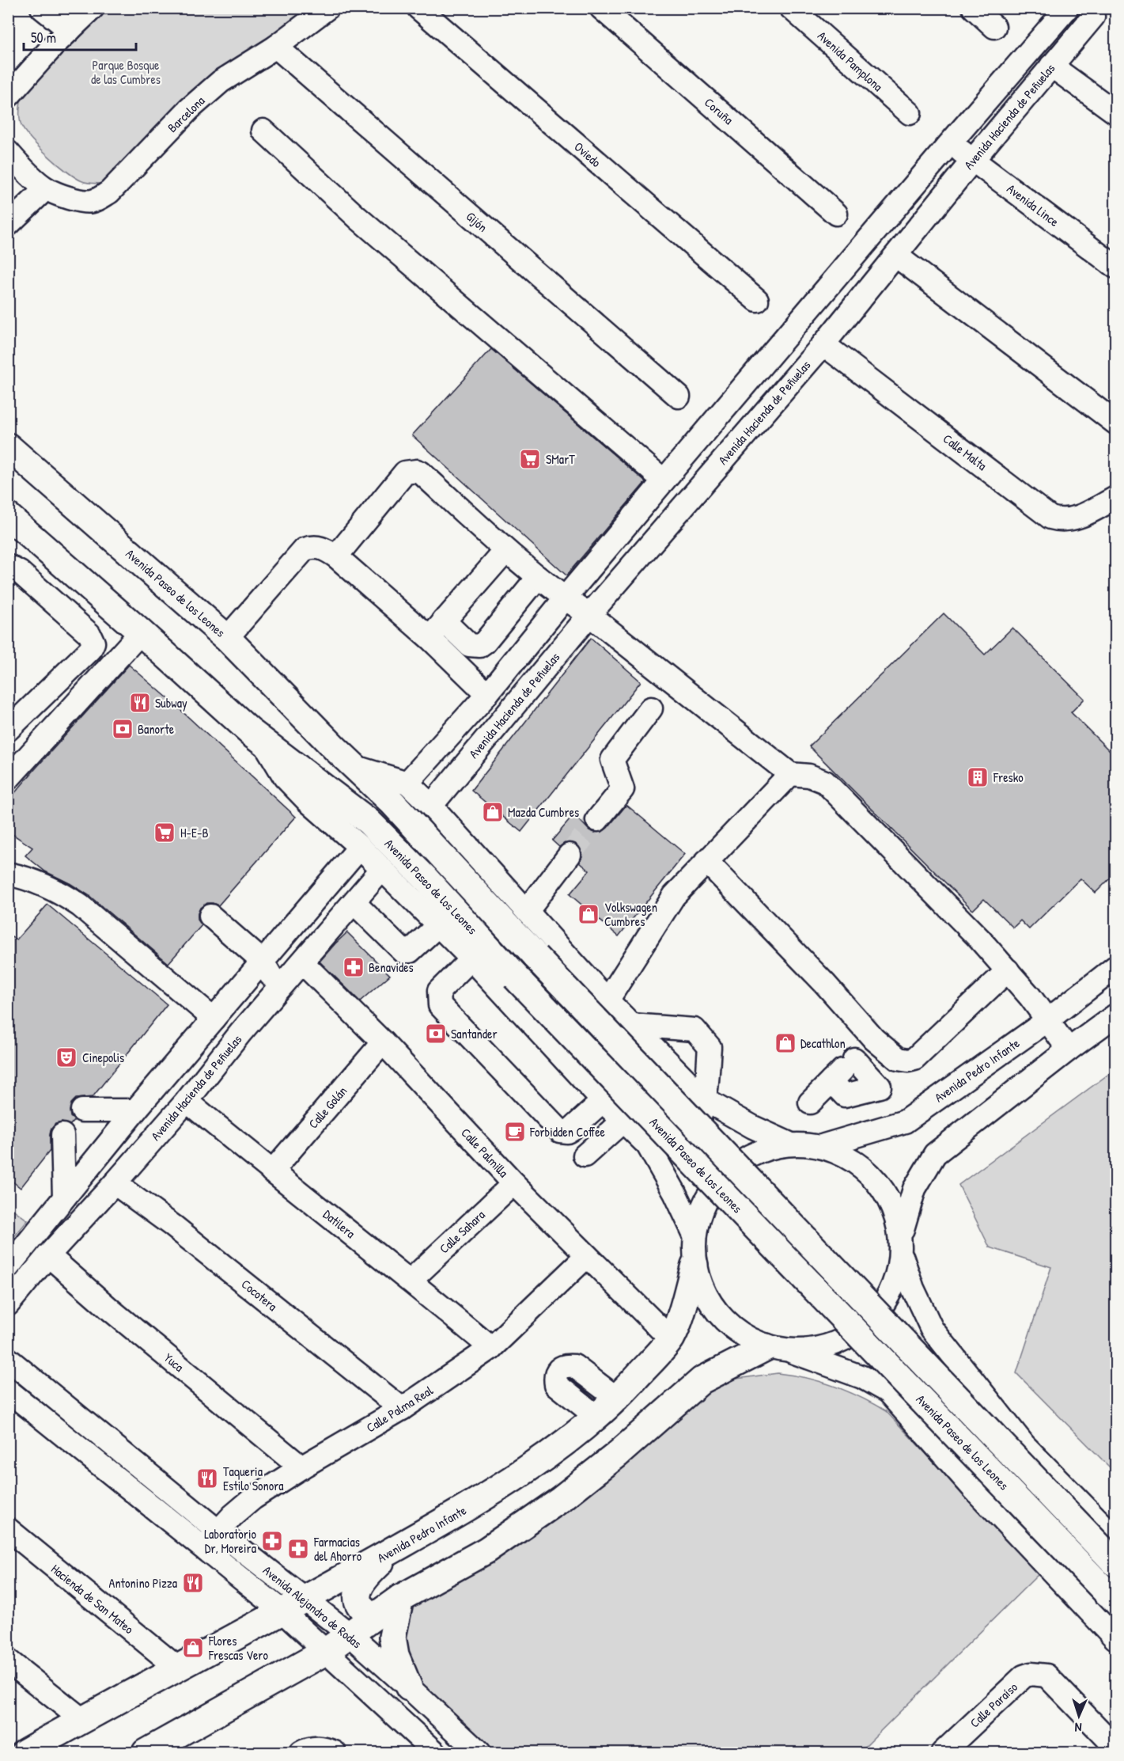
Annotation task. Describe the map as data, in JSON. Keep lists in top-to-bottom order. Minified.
{"streets":{"main road":["Avenida Paseo de los Leones","Avenida Pedro Infante"],"street":["Avenida Pamplona","Coruña","Barcelona","Avenida Hacienda de Peñuelas","Oviedo","Avenida Lince","Gijón","Calle Malta","Calle Golán","Calle Palmilla","Datilera","Calle Sahara","Cocotera","Yuca","Calle Palma Real","Hacienda de San Mateo","Avenida Alejandro de Rodas","Calle Paraíso"]},"crossings":[["Barcelona","Gijón"],["Avenida Hacienda de Peñuelas","Avenida Lince"],["Avenida Hacienda de Peñuelas","Calle Malta"],["Avenida Hacienda de Peñuelas","Avenida Paseo de los Leones"],["Avenida Hacienda de Peñuelas","Calle Palmilla"],["Avenida Hacienda de Peñuelas","Datilera"],["Avenida Hacienda de Peñuelas","Cocotera"],["Avenida Hacienda de Peñuelas","Yuca"],["Avenida Paseo de los Leones","Avenida Pedro Infante"],["Avenida Pedro Infante","Calle Palmilla"],["Avenida Pedro Infante","Hacienda de San Mateo"],["Avenida Pedro Infante","Avenida Alejandro de Rodas"],["Calle Golán","Calle Palmilla"],["Calle Golán","Datilera"],["Calle Palmilla","Calle Sahara"],["Calle Palmilla","Calle Palma Real"],["Datilera","Calle Sahara"],["Datilera","Calle Palma Real"],["Cocotera","Calle Palma Real"],["Yuca","Calle Palma Real"],["Calle Palma Real","Avenida Alejandro de Rodas"]],"parks":["Parque Bosque de las Cumbres"],"places":{"supermarket":["SMarT","H-E-B"],"restaurant":["Subway","Taqueria Estilo Sonora","Antonino Pizza"],"bank":["Banorte","Santander"],"building":["Fresko"],"shop":["Mazda Cumbres","Volkswagen Cumbres","Decathlon","Flores Frescas Vero"],"pharmacy":["Benavides","Laboratorio Dr, Moreira","Farmacias del Ahorro"],"theatre":["Cinepolis"],"cafe":["Forbidden Coffee"]},"scale_bar":"50 m","north":"bottom"}
